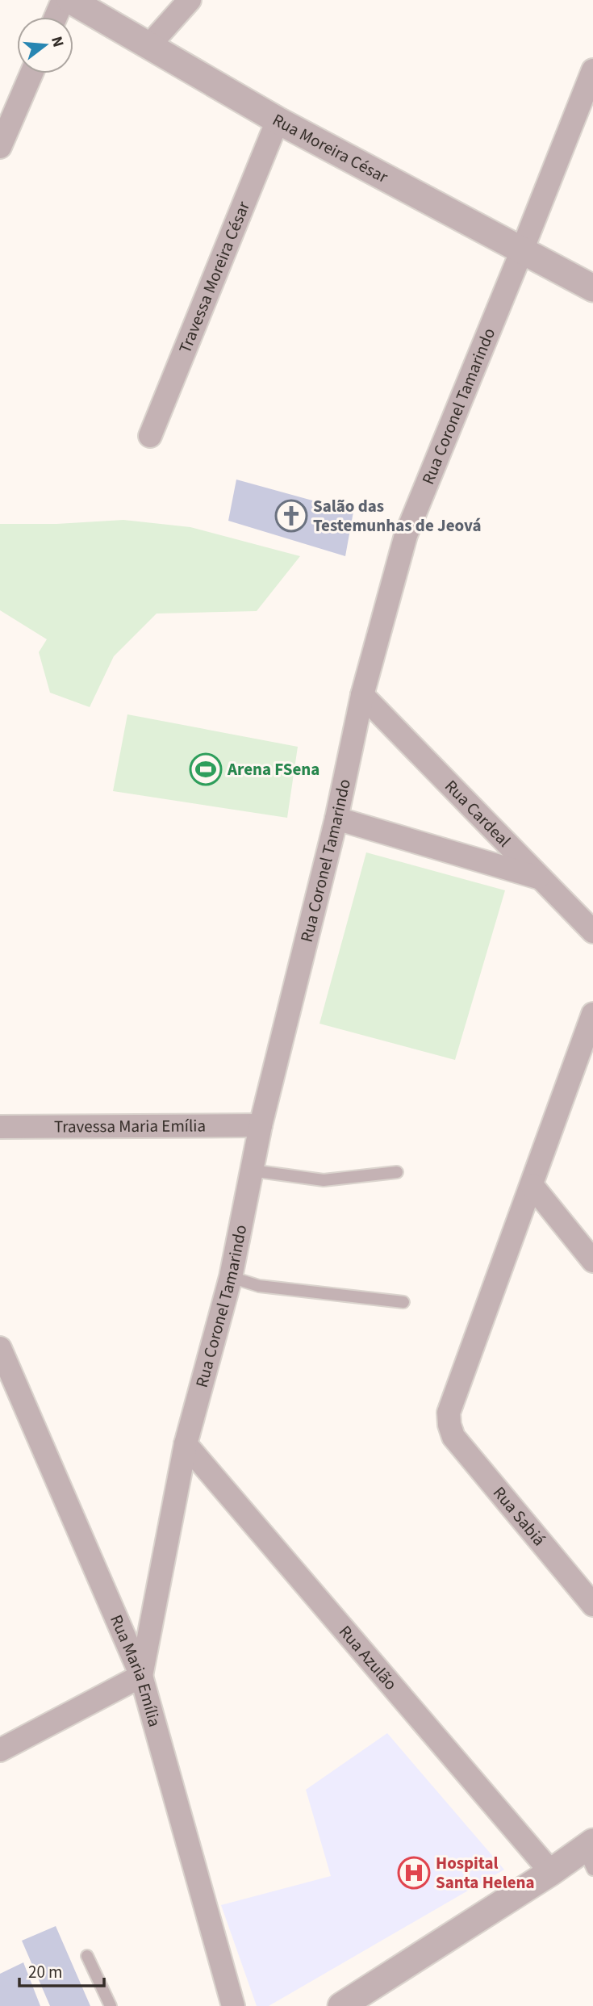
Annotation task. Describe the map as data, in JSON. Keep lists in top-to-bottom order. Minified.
{"streets":{"street":["Rua Moreira César","Travessa Moreira César","Rua Coronel Tamarindo","Rua Cardeal","Travessa Maria Emília","Rua Sabiá","Rua Azulão","Rua Maria Emília"]},"crossings":[["Rua Moreira César","Travessa Moreira César"],["Rua Moreira César","Rua Coronel Tamarindo"],["Rua Coronel Tamarindo","Rua Cardeal"],["Rua Coronel Tamarindo","Travessa Maria Emília"],["Rua Coronel Tamarindo","Rua Azulão"],["Rua Coronel Tamarindo","Rua Maria Emília"]],"places":{"church":["Salão das Testemunhas de Jeová"],"sports":["Arena FSena"],"hospital":["Hospital Santa Helena"]},"scale_bar":"20 m","north":"right"}
